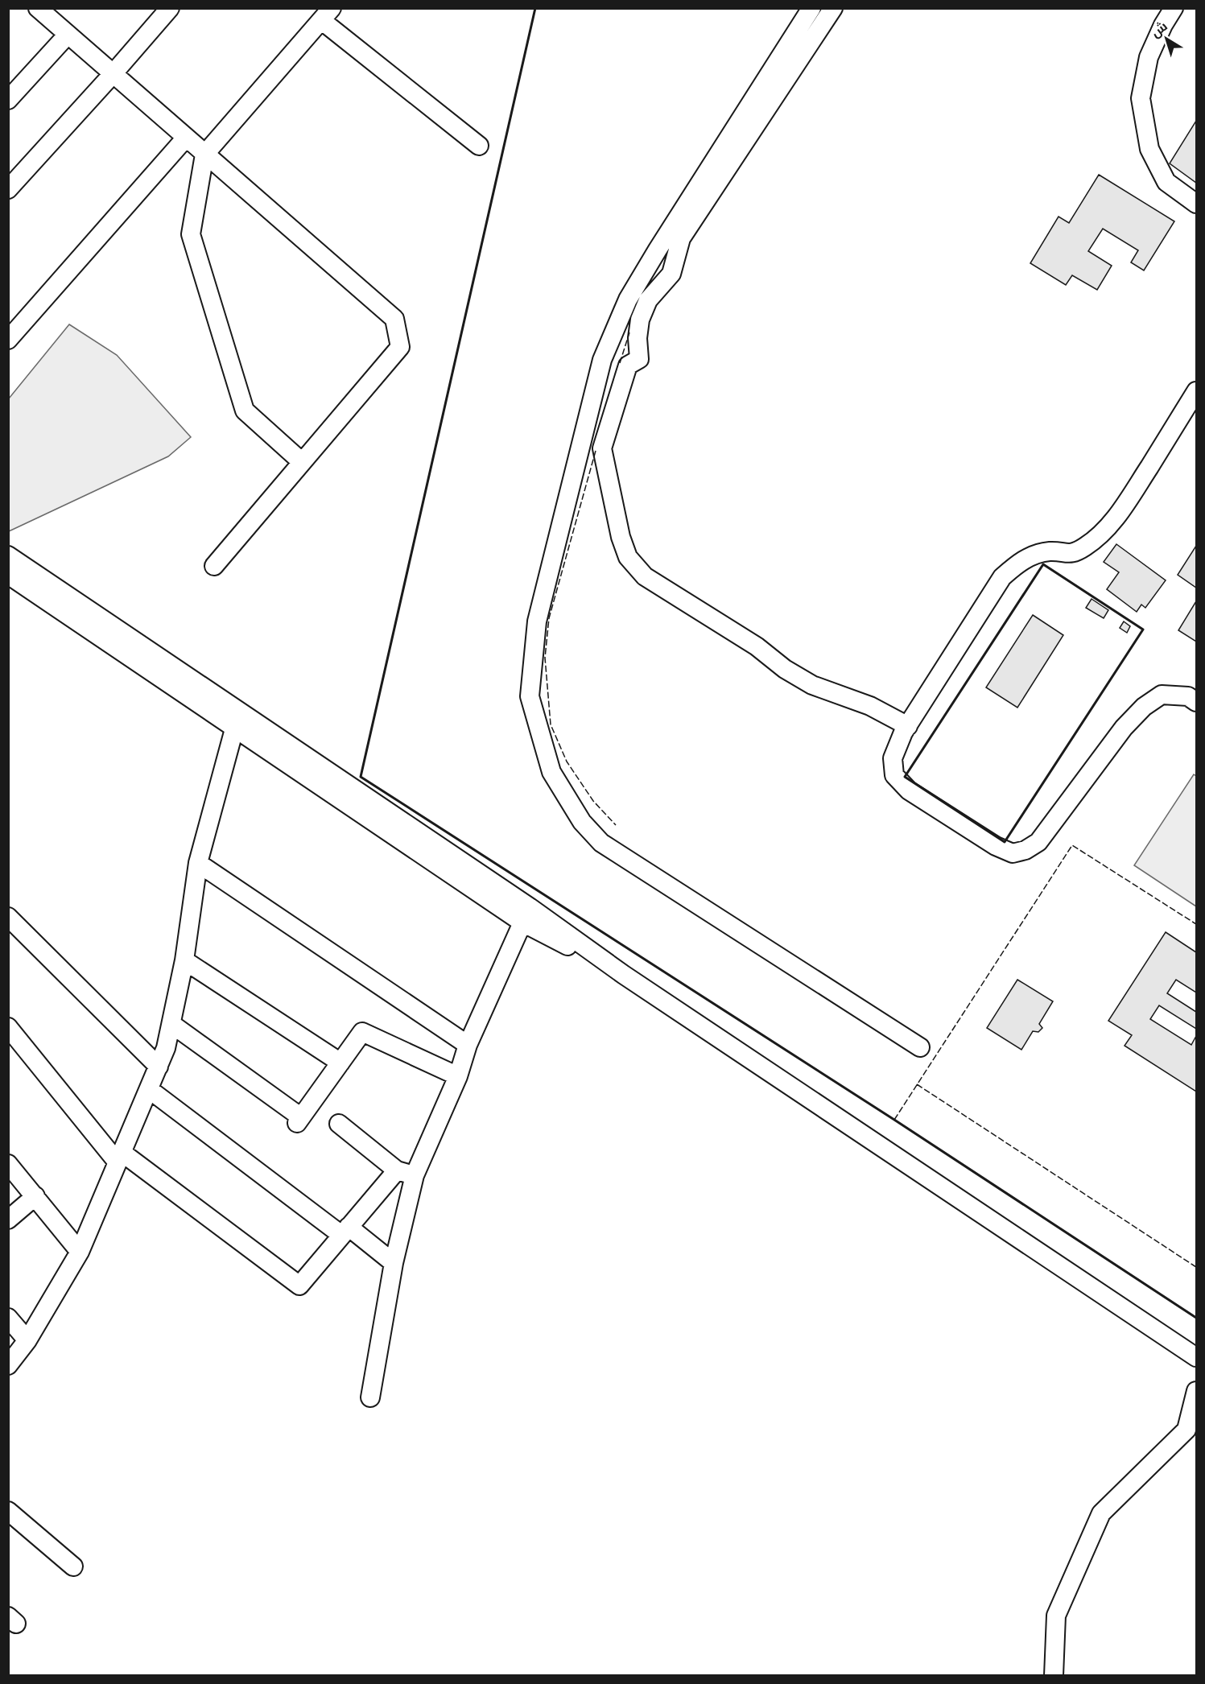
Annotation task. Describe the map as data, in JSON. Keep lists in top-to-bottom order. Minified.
{"north":"top left"}
